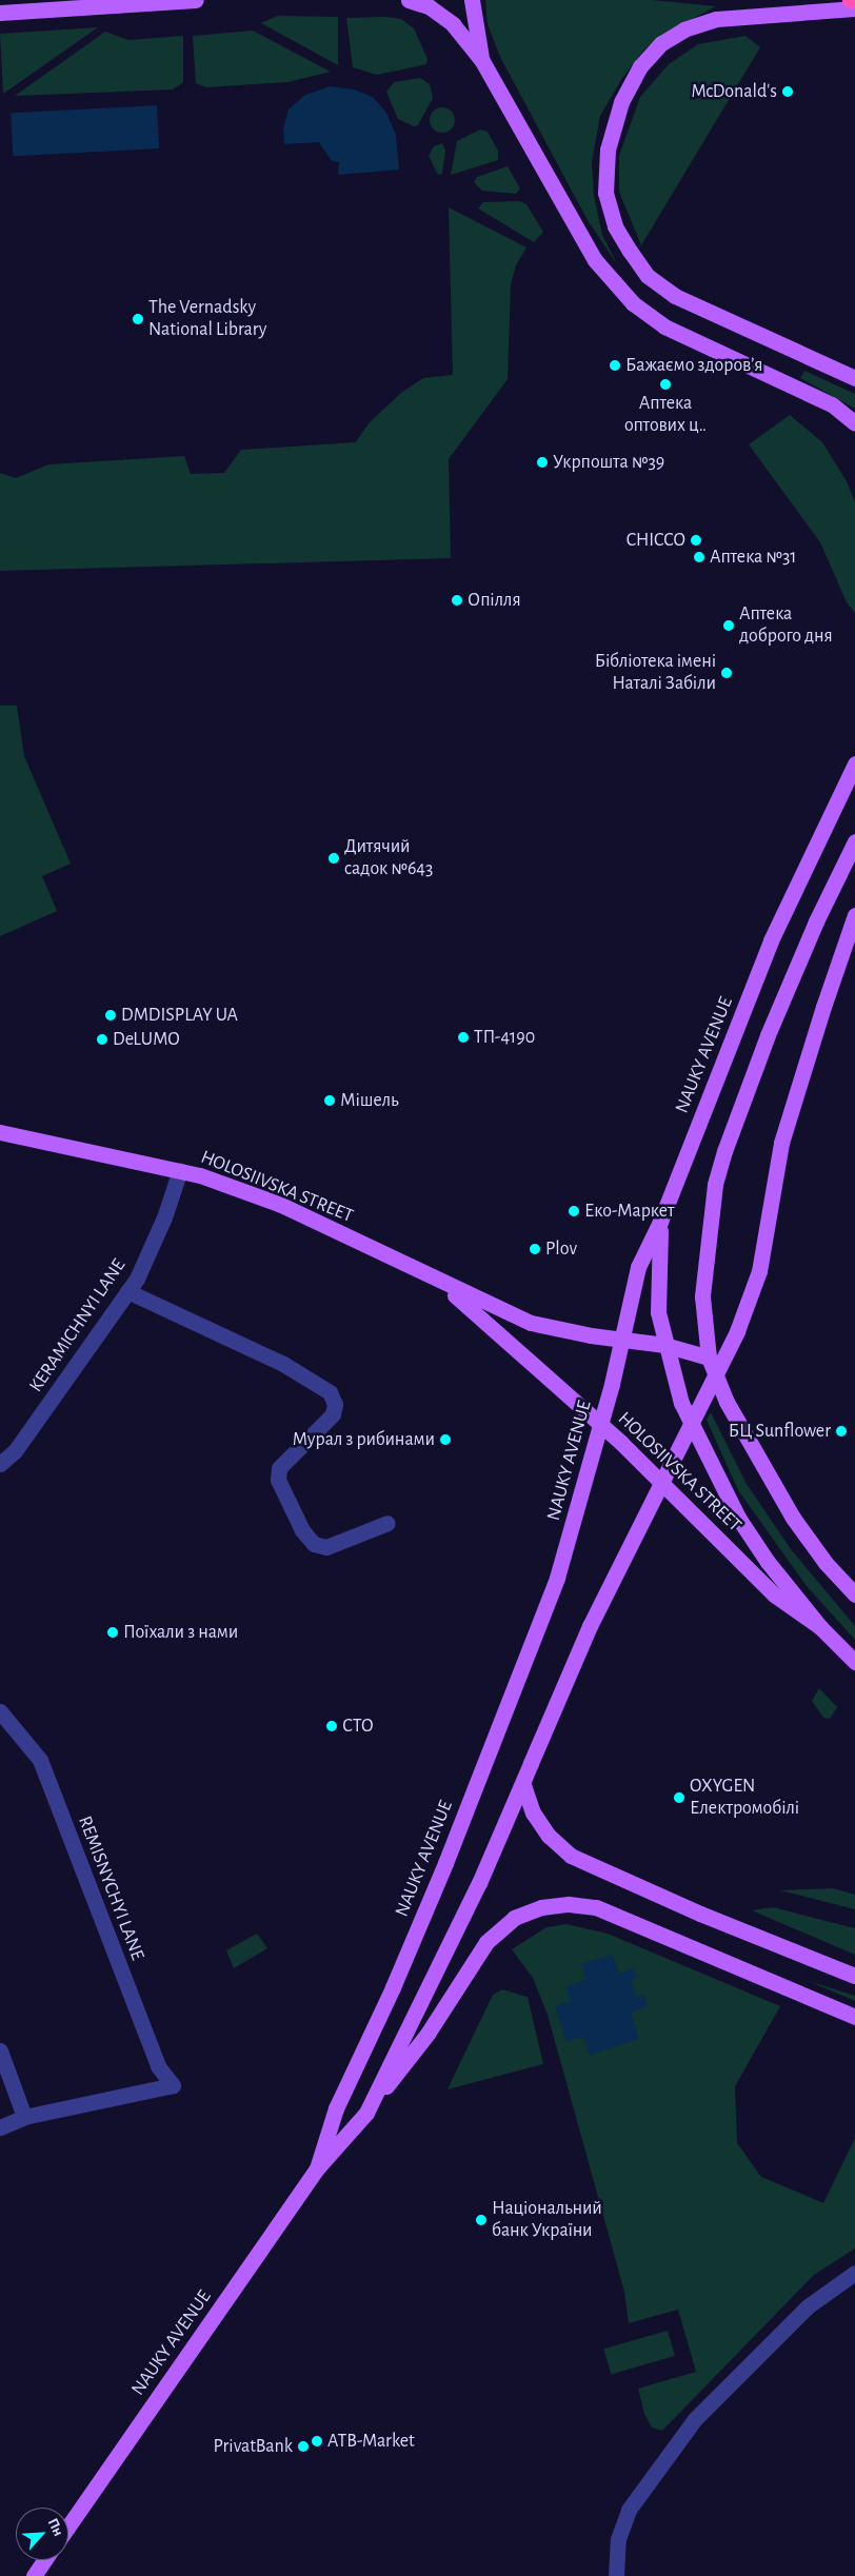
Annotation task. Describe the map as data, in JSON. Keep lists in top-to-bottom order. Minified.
{"streets":{"main road":["NAUKY AVENUE","HOLOSIIVSKA STREET"],"street":["KERAMICHNYI LANE","REMISNYCHYI LANE"]},"crossings":[["NAUKY AVENUE","HOLOSIIVSKA STREET"],["HOLOSIIVSKA STREET","KERAMICHNYI LANE"]],"places":["McDonald's","The Vernadsky National Library","Бажаємо здоровʼя","Аптека оптових ц‥","Укрпошта №39","CHICCO","Аптека №31","Опілля","Аптека доброго дня","Бібліотека імені Наталі Забіли","Дитячий садок №643","DMDISPLAY UA","ТП-4190","DeLUMO","Мішель","Еко-Маркет","Plov","БЦ Sunflower","Мурал з рибинами","Поїхали з нами","СТО","OXYGEN Електромобілі","Національний банк України","ATB-Market","PrivatBank"],"north":"top right"}
